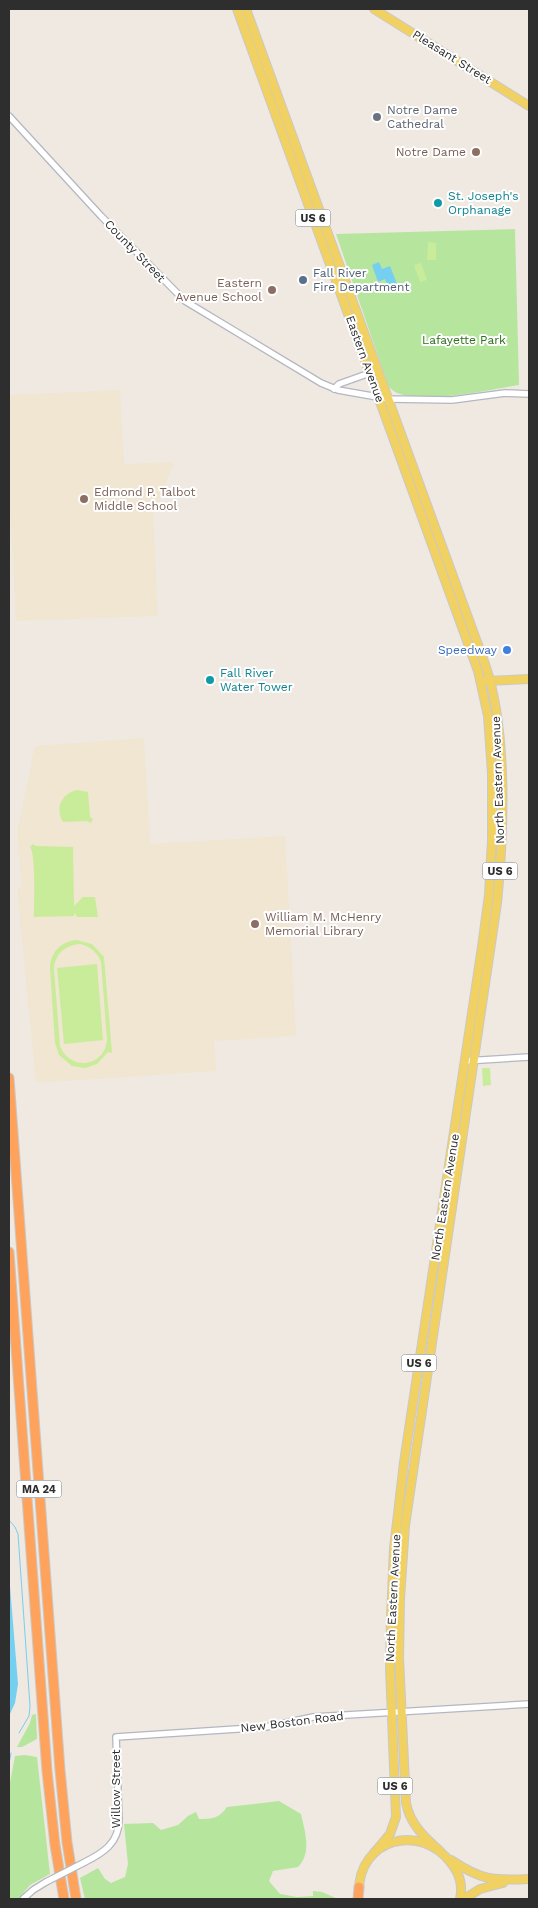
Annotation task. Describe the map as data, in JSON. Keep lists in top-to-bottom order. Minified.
{"streets":{"highway":["MA 24"],"main road":["Pleasant Street","US 6","Eastern Avenue","North Eastern Avenue"],"street":["County Street","New Boston Road","Willow Street"]},"crossings":[["US 6","North Eastern Avenue"],["US 6","New Boston Road"],["County Street","Eastern Avenue"],["Eastern Avenue","North Eastern Avenue"],["North Eastern Avenue","New Boston Road"],["New Boston Road","Willow Street"]],"parks":["Lafayette Park"],"places":["Notre Dame Cathedral","Notre Dame","St. Joseph's Orphanage","Fall River Fire Department","Eastern Avenue School","Edmond P. Talbot Middle School","Speedway","Fall River Water Tower","William M. McHenry Memorial Library"]}
